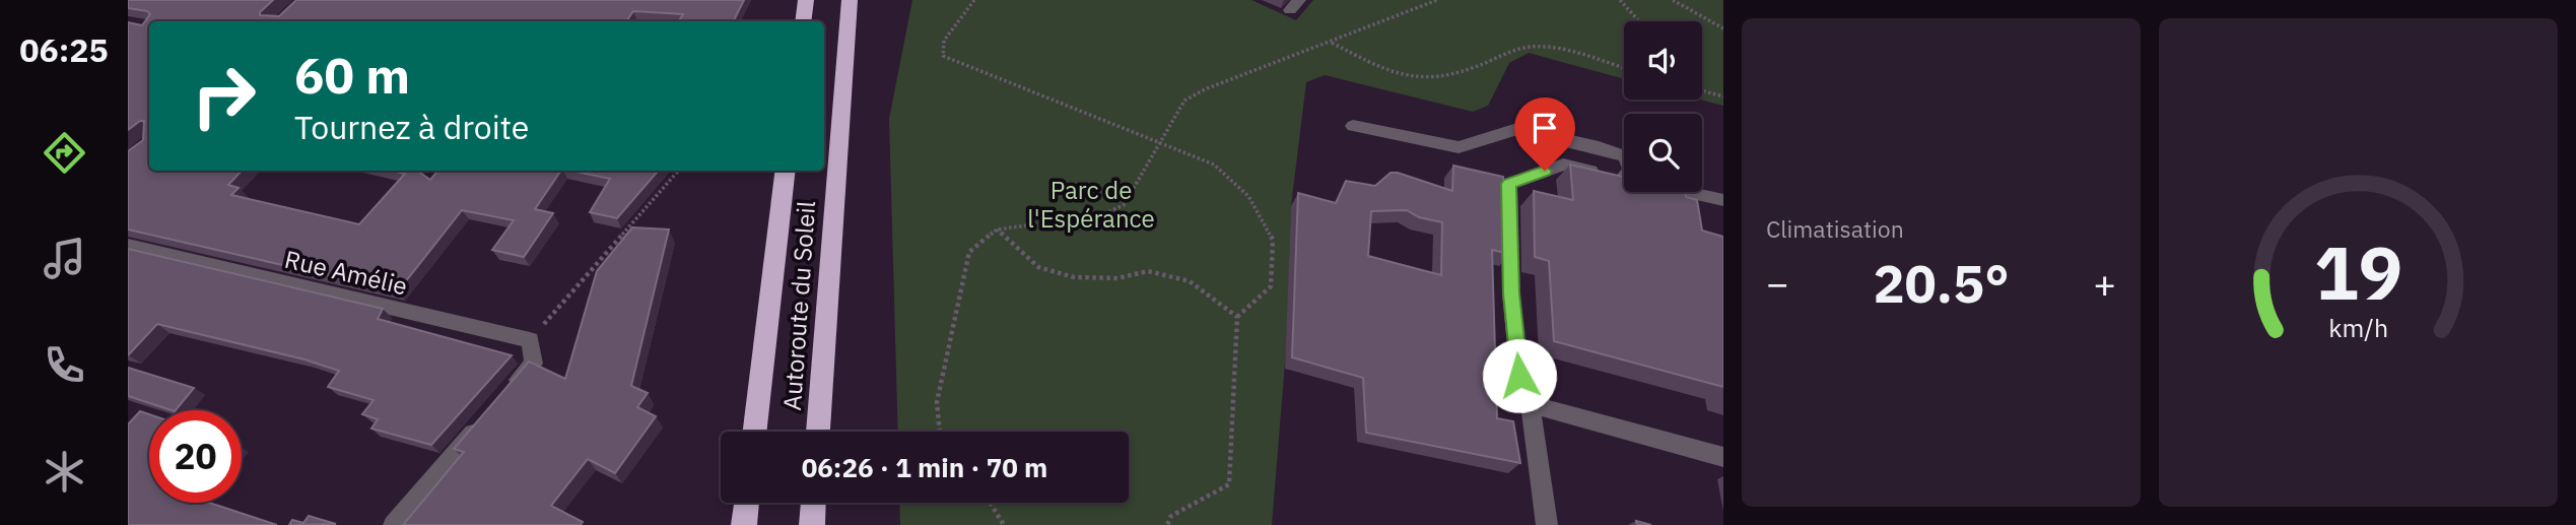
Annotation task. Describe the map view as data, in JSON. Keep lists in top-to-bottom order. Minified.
{"streets":{"highway":["Autoroute du Soleil"],"street":["Rue Amélie"]},"parks":["Parc de l'Espérance"],"page":{"tabs":"06:25","tile":"Climatisation","turn":["60 m","Tournez à droite"],"heat":["−","20.5°","+"],"limit":"20","trip":"06:26 · 1 min · 70 m","gauge":["19","km/h"]}}
